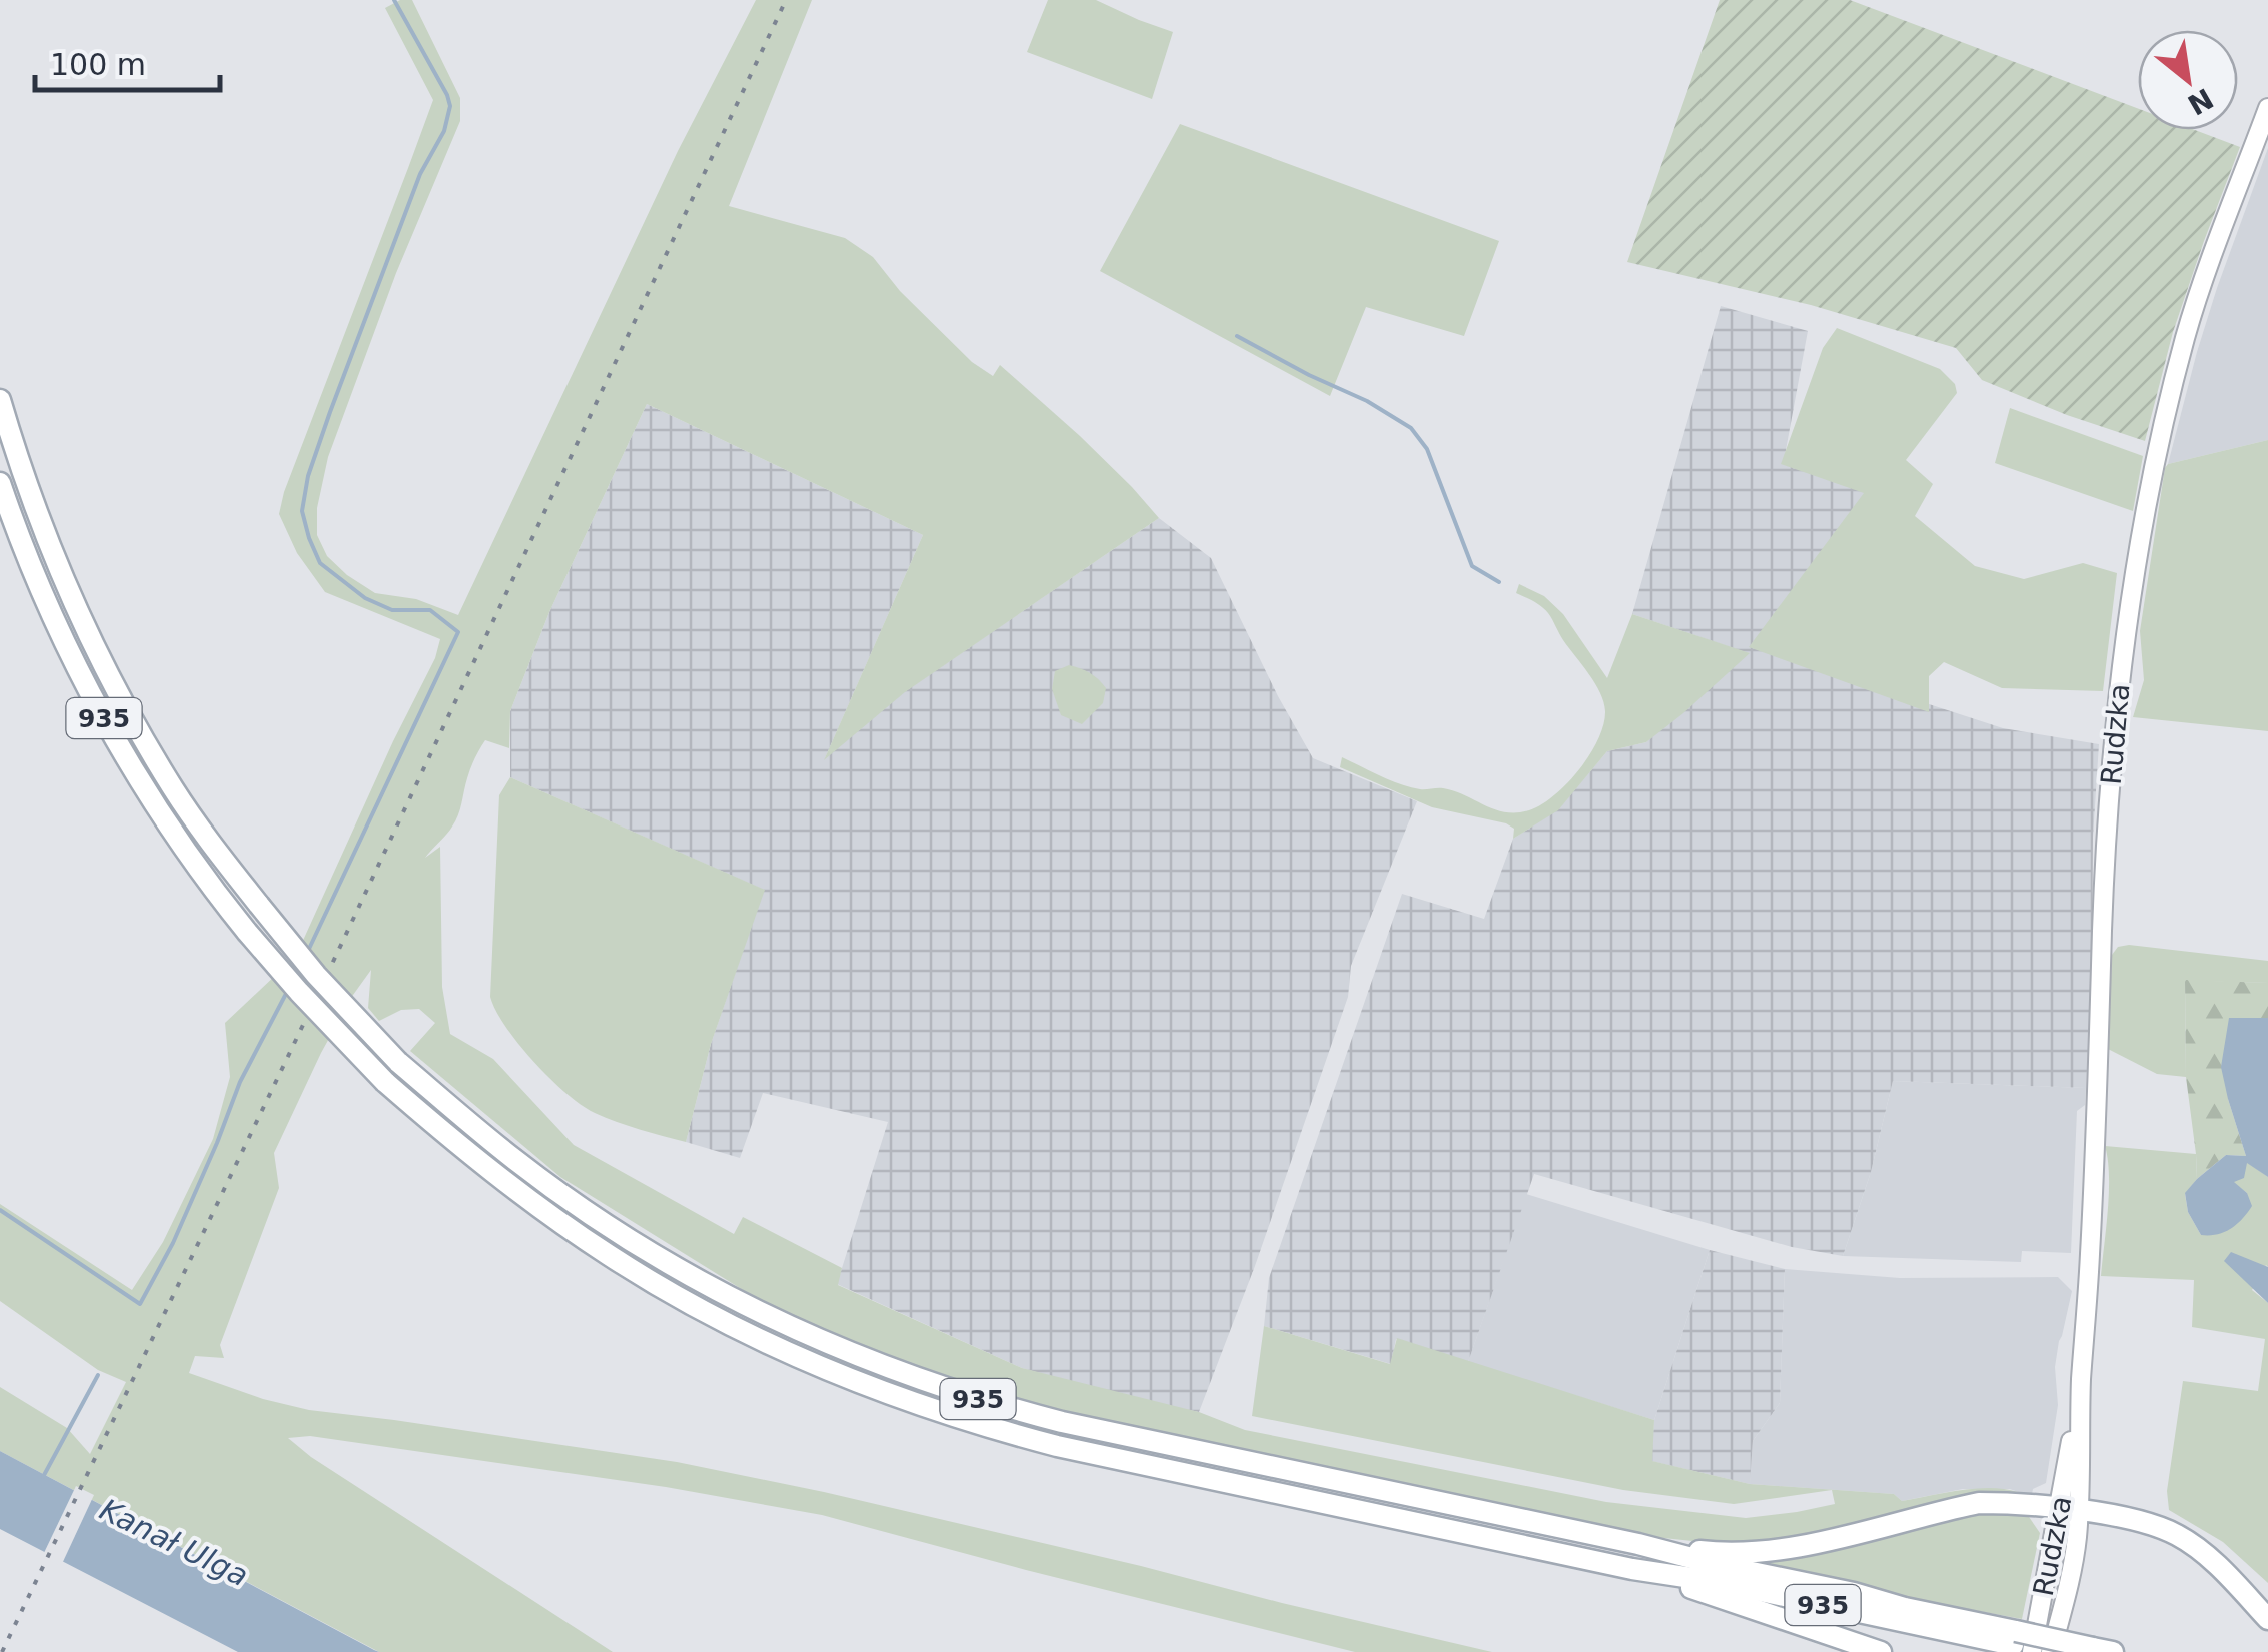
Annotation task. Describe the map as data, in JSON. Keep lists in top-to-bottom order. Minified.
{"streets":{"main road":["935"],"street":["Rudzka"]},"crossings":[["935","Rudzka"]],"water":["Kanał Ulga"],"scale_bar":"100 m","north":"bottom right"}
